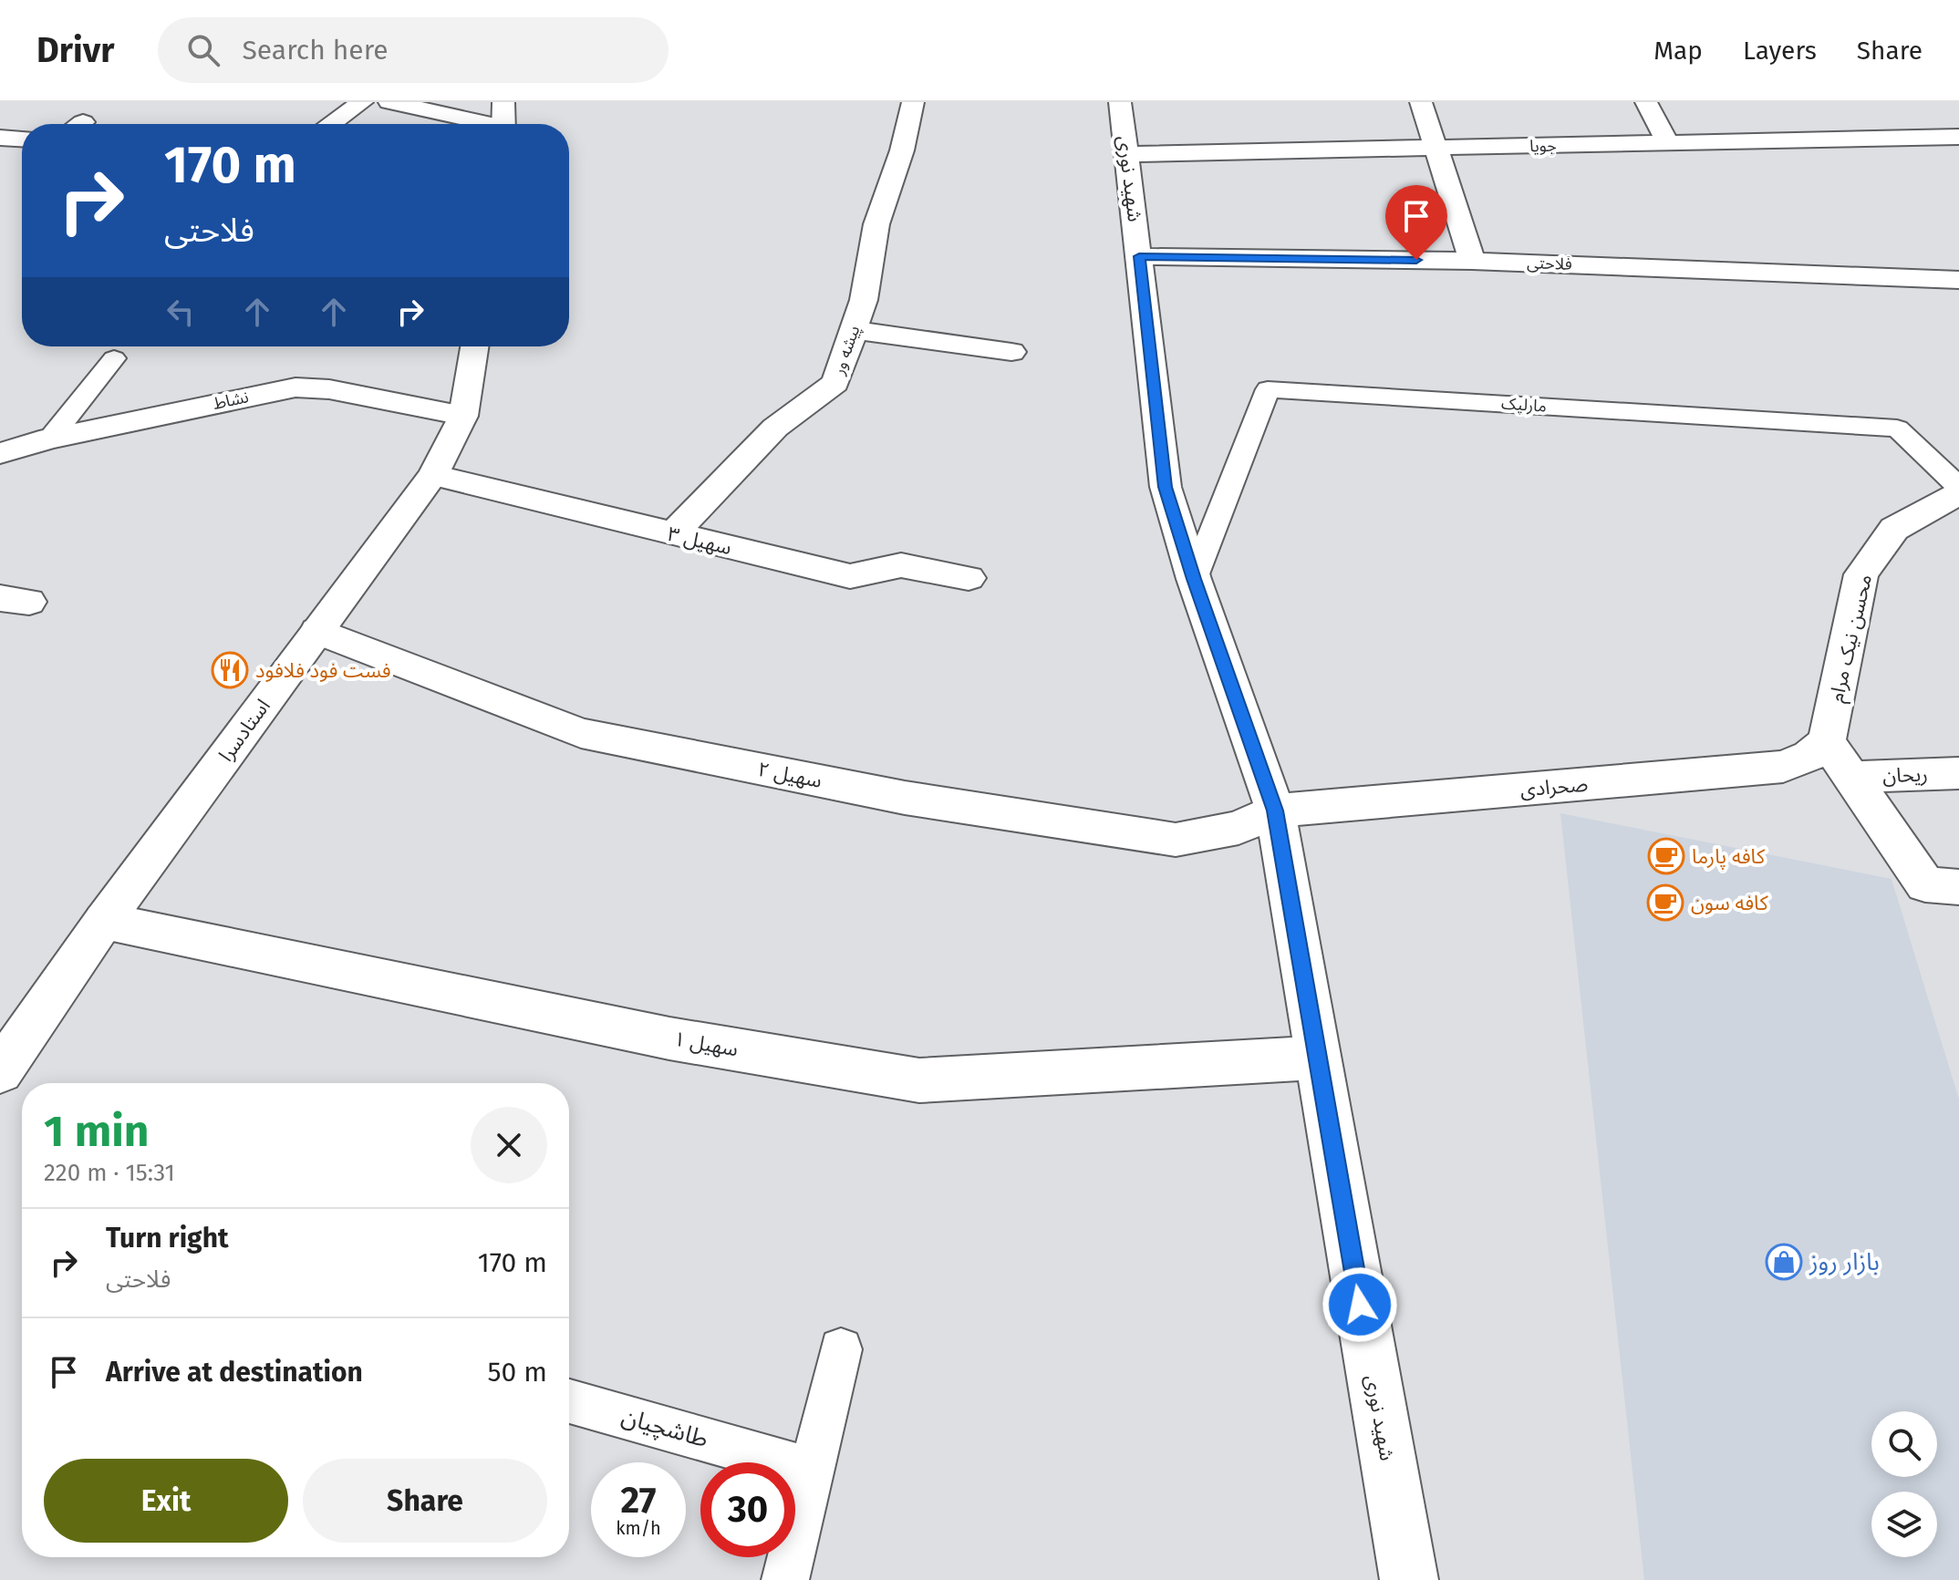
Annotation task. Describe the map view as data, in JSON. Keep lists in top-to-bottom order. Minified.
{"streets":{"street":["جویا","شهید نوری","فلاحتی","پیشه ور","نشاط","سهیل ۳","محسن نیک مرام","استادسرا","سهیل ۲","ریحان","صحرادی","سهیل ۱"],"lane":["مارلیک","طاشچیان"]},"crossings":[["جویا","شهید نوری"],["شهید نوری","فلاحتی"],["شهید نوری","مارلیک"],["شهید نوری","سهیل ۲"],["شهید نوری","صحرادی"],["شهید نوری","سهیل ۱"],["پیشه ور","سهیل ۳"],["نشاط","استادسرا"],["سهیل ۳","استادسرا"],["محسن نیک مرام","صحرادی"],["استادسرا","سهیل ۲"],["استادسرا","سهیل ۱"],["سهیل ۲","صحرادی"]],"places":{"restaurant":["فست فود فلافود"],"cafe":["کافه پارما","کافه سون"],"shop":["بازار روز"]},"page":{"header":"Drivr","search":"Search here","nav":["Map","Layers","Share"],"turn":["170 m","فلاحتی"],"heading":["1 min","220 m · 15:31"],"list":[{"name":"Turn right","note":"فلاحتی","value":"170 m"},{"name":"Arrive at destination","value":"50 m"}],"buttons":["Exit","Share"],"speed":"27 km/h","limit":"30"}}
